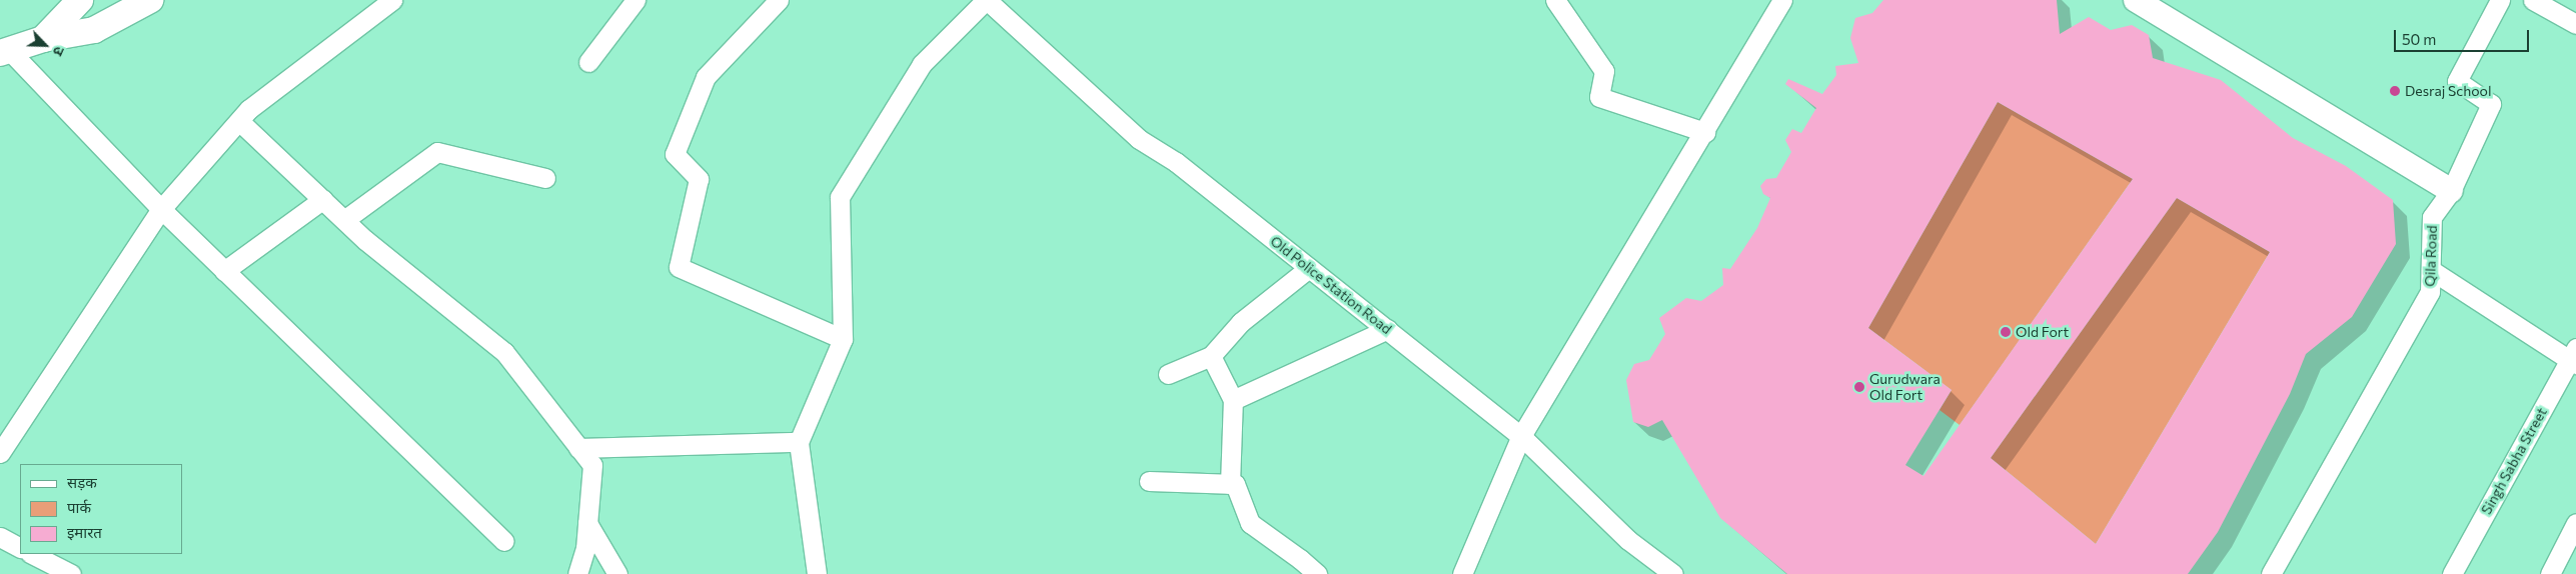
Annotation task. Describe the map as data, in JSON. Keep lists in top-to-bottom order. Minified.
{"streets":{"street":["Qila Road","Old Police Station Road","Singh Sabha Street"]},"places":["Desraj School","Old Fort","Gurudwara Old Fort"],"legend":["सड़क","पार्क","इमारत"],"scale_bar":"50 m","north":"bottom right"}
